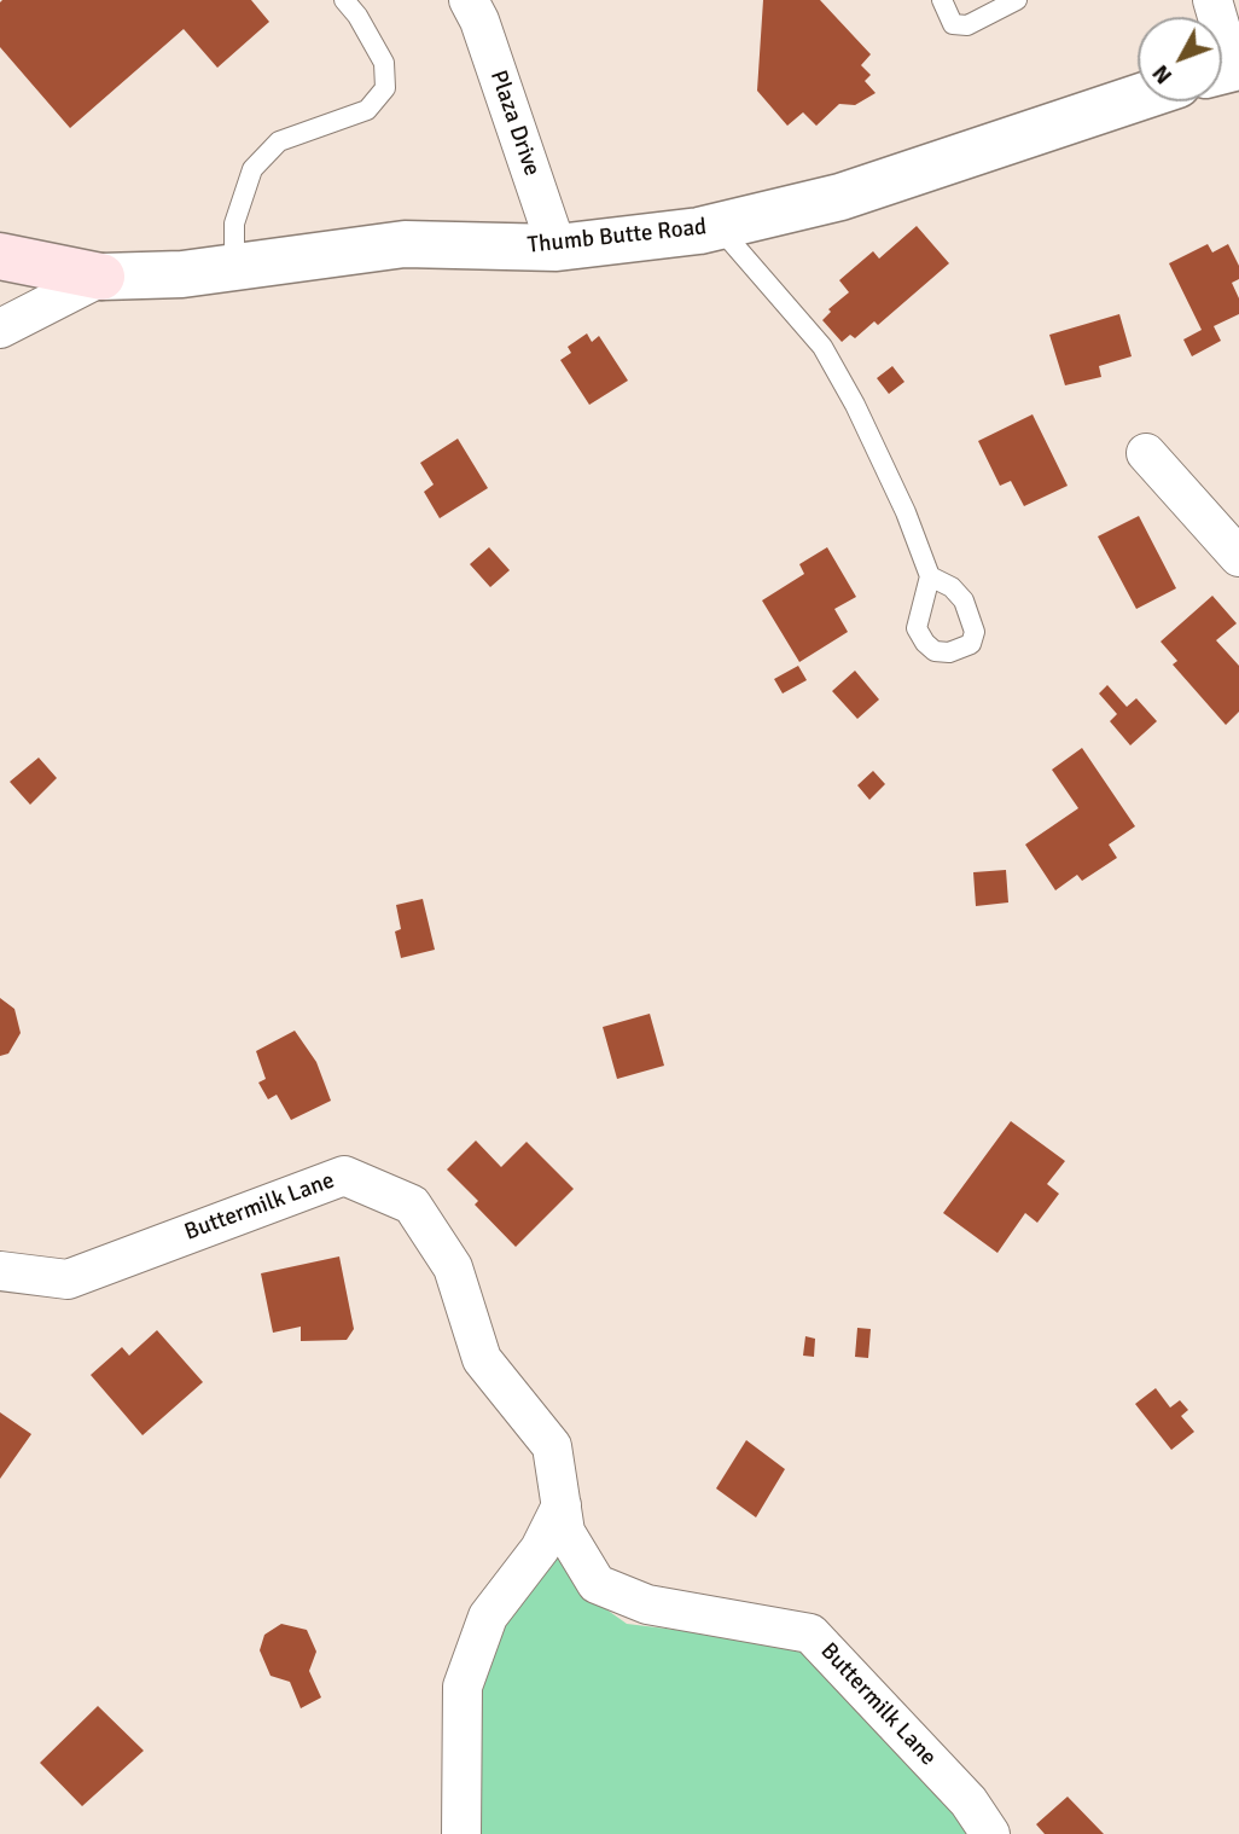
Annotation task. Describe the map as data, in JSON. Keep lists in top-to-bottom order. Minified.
{"streets":{"street":["Plaza Drive","Thumb Butte Road","Buttermilk Lane"]},"crossings":[["Plaza Drive","Thumb Butte Road"]],"north":"bottom left"}
